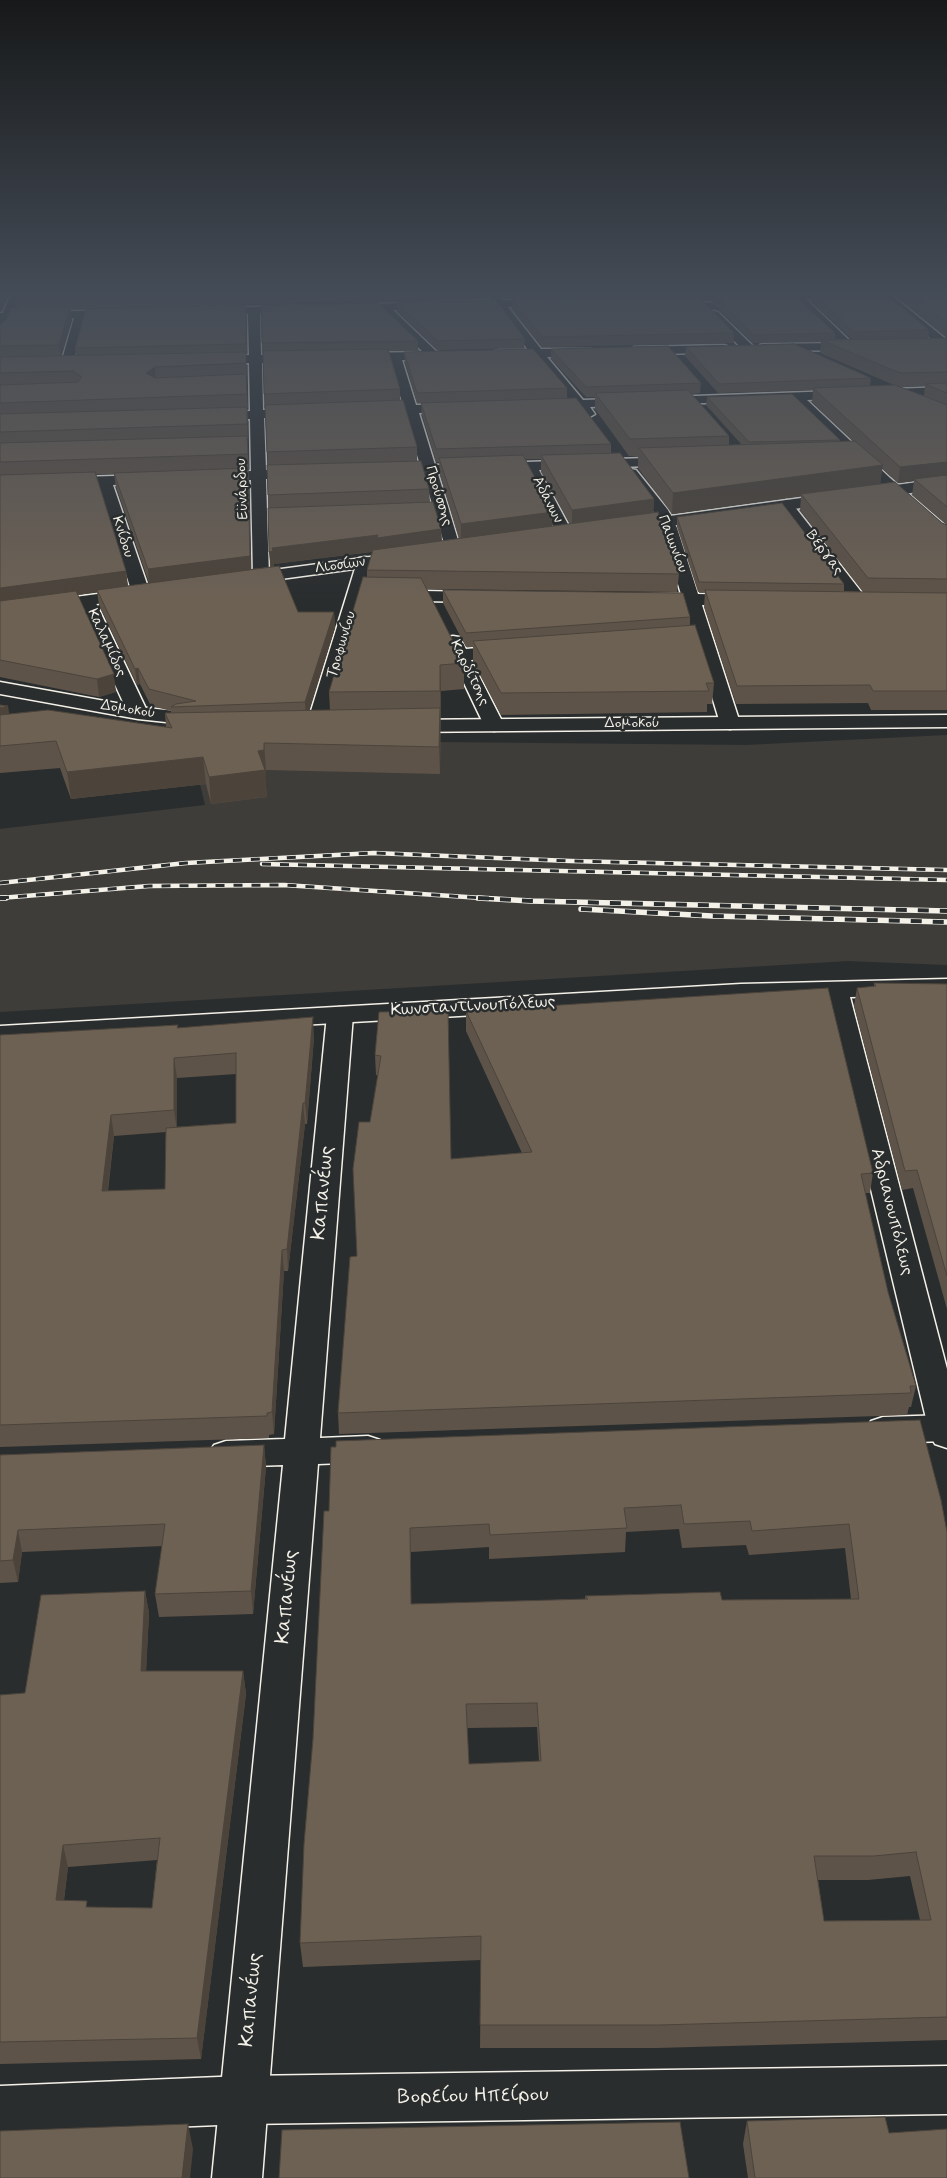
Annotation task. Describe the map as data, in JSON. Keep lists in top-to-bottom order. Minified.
{"streets":{"street":["Εϋνάρδου","Προύσσης","Αδάνων","Κνίδου","Παιωνίου","Βέργας","Λιοσίων","Καλαμίδος","Τροφωνίου","Καρδίτσης","Δομοκού","Κωνσταντινουπόλεως","Καπανέως","Αδριανουπόλεως","Βορείου Ηπείρου"]},"crossings":[["Εϋνάρδου","Λιοσίων"],["Προύσσης","Λιοσίων"],["Παιωνίου","Δομοκού"],["Λιοσίων","Τροφωνίου"],["Καλαμίδος","Δομοκού"],["Καρδίτσης","Δομοκού"],["Κωνσταντινουπόλεως","Καπανέως"],["Κωνσταντινουπόλεως","Αδριανουπόλεως"],["Καπανέως","Βορείου Ηπείρου"]]}
